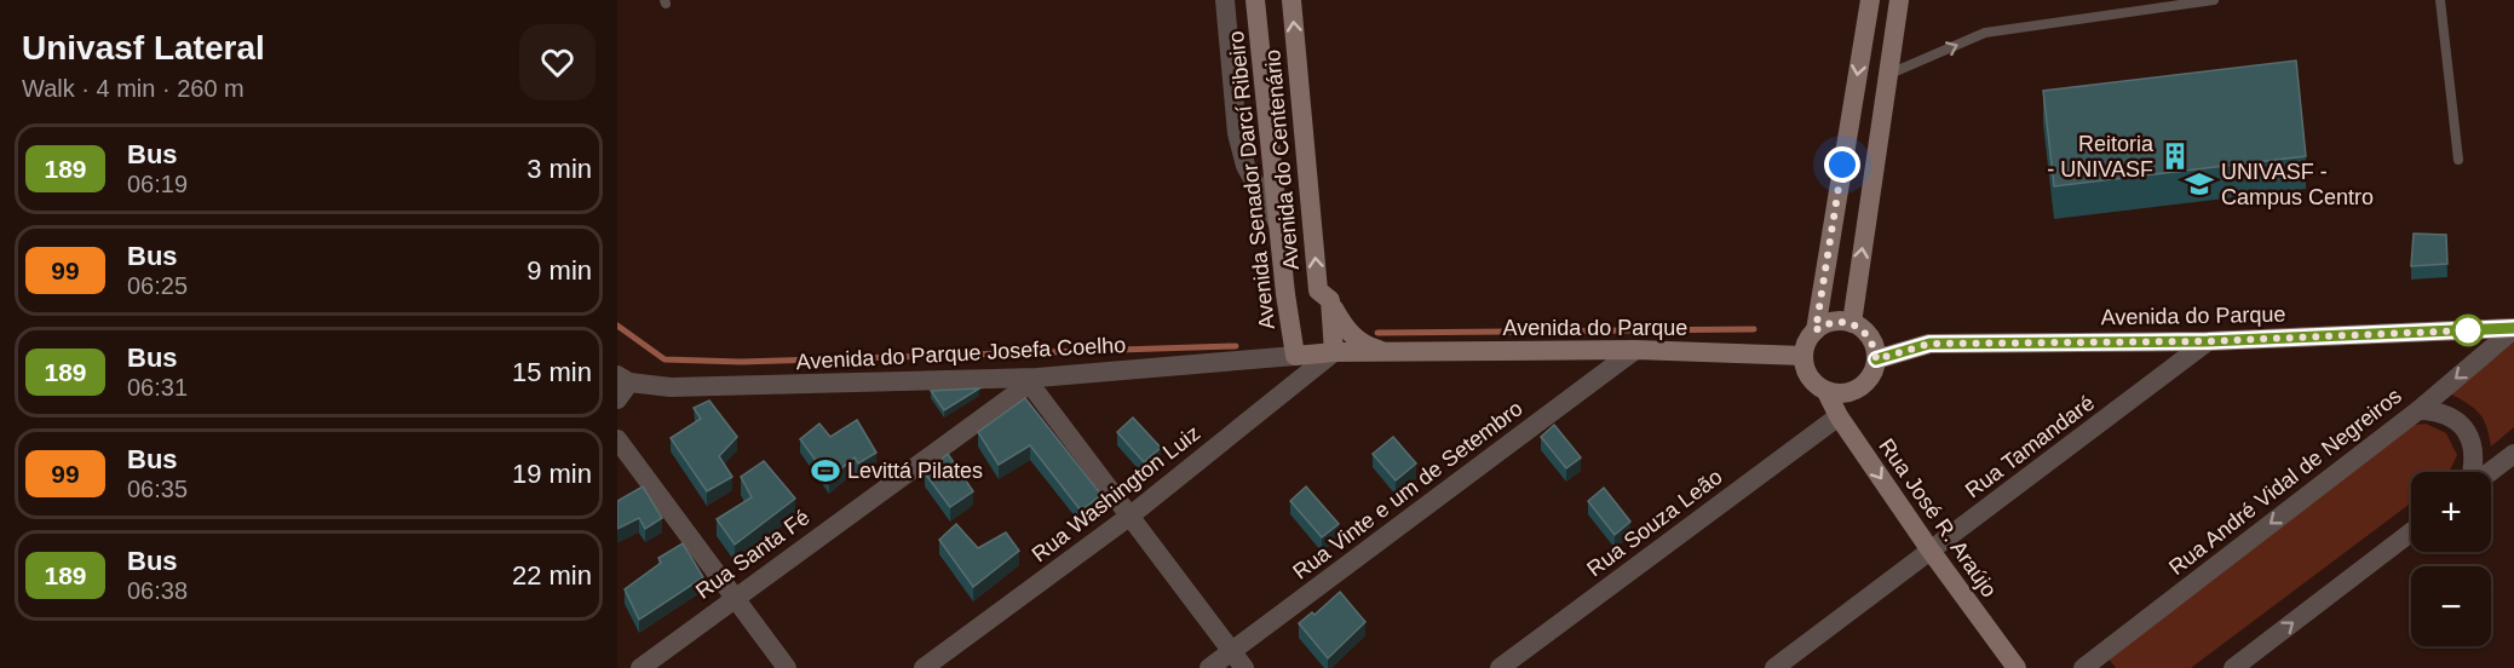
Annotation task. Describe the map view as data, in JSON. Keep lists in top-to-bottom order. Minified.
{"streets":{"main road":["Avenida do Centenário","Avenida Senador Darcí Ribeiro","Avenida do Parque","Rua José R. Araújo"],"street":["Avenida do Parque Josefa Coelho","Rua Tamandaré","Rua André Vidal de Negreiros","Rua Vinte e um de Setembro","Rua Washington Luiz","Rua Souza Leão","Rua Santa Fé"]},"crossings":[["Avenida do Centenário","Avenida do Parque"],["Avenida do Centenário","Rua Washington Luiz"],["Avenida Senador Darcí Ribeiro","Avenida do Parque"],["Avenida Senador Darcí Ribeiro","Avenida do Parque Josefa Coelho"],["Avenida do Parque","Avenida do Parque Josefa Coelho"],["Avenida do Parque","Rua Tamandaré"],["Avenida do Parque","Rua André Vidal de Negreiros"],["Avenida do Parque","Rua Vinte e um de Setembro"],["Avenida do Parque","Rua Washington Luiz"],["Avenida do Parque","Rua José R. Araújo"],["Avenida do Parque Josefa Coelho","Rua Santa Fé"],["Rua Tamandaré","Rua José R. Araújo"],["Rua José R. Araújo","Rua Souza Leão"]],"one_way":["Avenida do Centenário","Rua José R. Araújo"],"places":{"building":["Reitoria - UNIVASF"],"school or university":["UNIVASF - Campus Centro"],"sports":["Levittá Pilates"]},"lines":["bus line 189"],"page":{"heading":["Univasf Lateral","Walk · 4 min · 260 m"],"list":[{"mark":"189","name":"Bus","note":"06:19","value":"3 min"},{"mark":"99","name":"Bus","note":"06:25","value":"9 min"},{"mark":"189","name":"Bus","note":"06:31","value":"15 min"},{"mark":"99","name":"Bus","note":"06:35","value":"19 min"},{"mark":"189","name":"Bus","note":"06:38","value":"22 min"}],"map_buttons":["+","−"]}}
